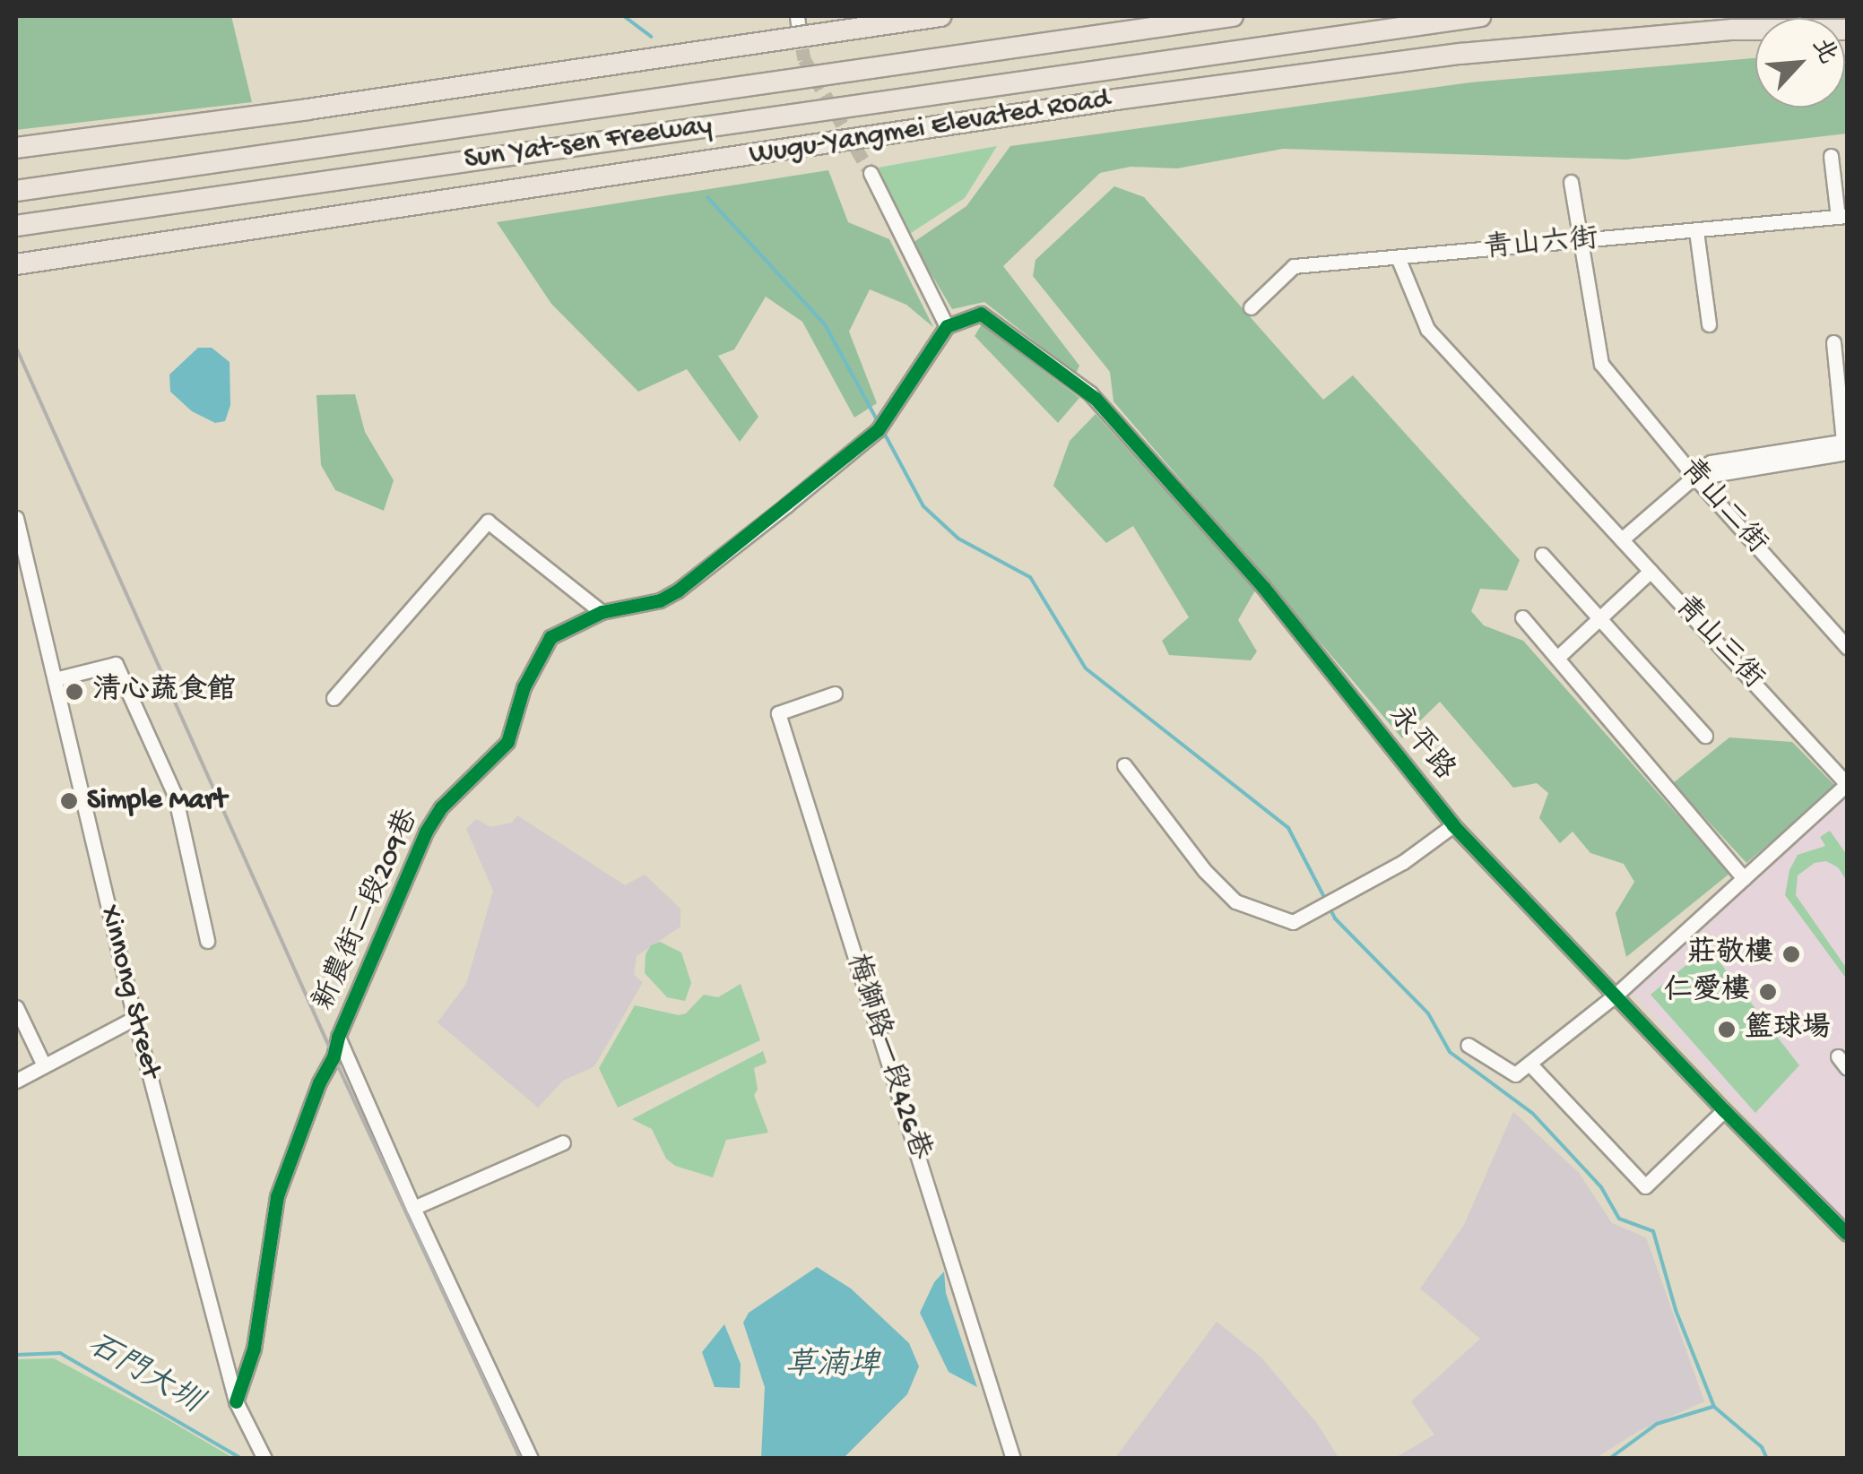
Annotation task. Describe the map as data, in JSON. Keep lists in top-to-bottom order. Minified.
{"streets":{"highway":["Wugu-Yangmei Elevated Road","Sun Yat-sen Freeway"],"street":["青山六街","青山二街","青山三街","永平路","新農街二段209巷","Xinnong Street","梅獅路一段426巷"]},"crossings":[["青山六街","青山二街"],["青山六街","青山三街"],["青山三街","永平路"],["永平路","新農街二段209巷"],["新農街二段209巷","Xinnong Street"]],"water":["草湳埤","石門大圳"],"places":["清心蔬食館","Simple Mart","莊敬樓","仁愛樓","籃球場"],"north":"top right"}
